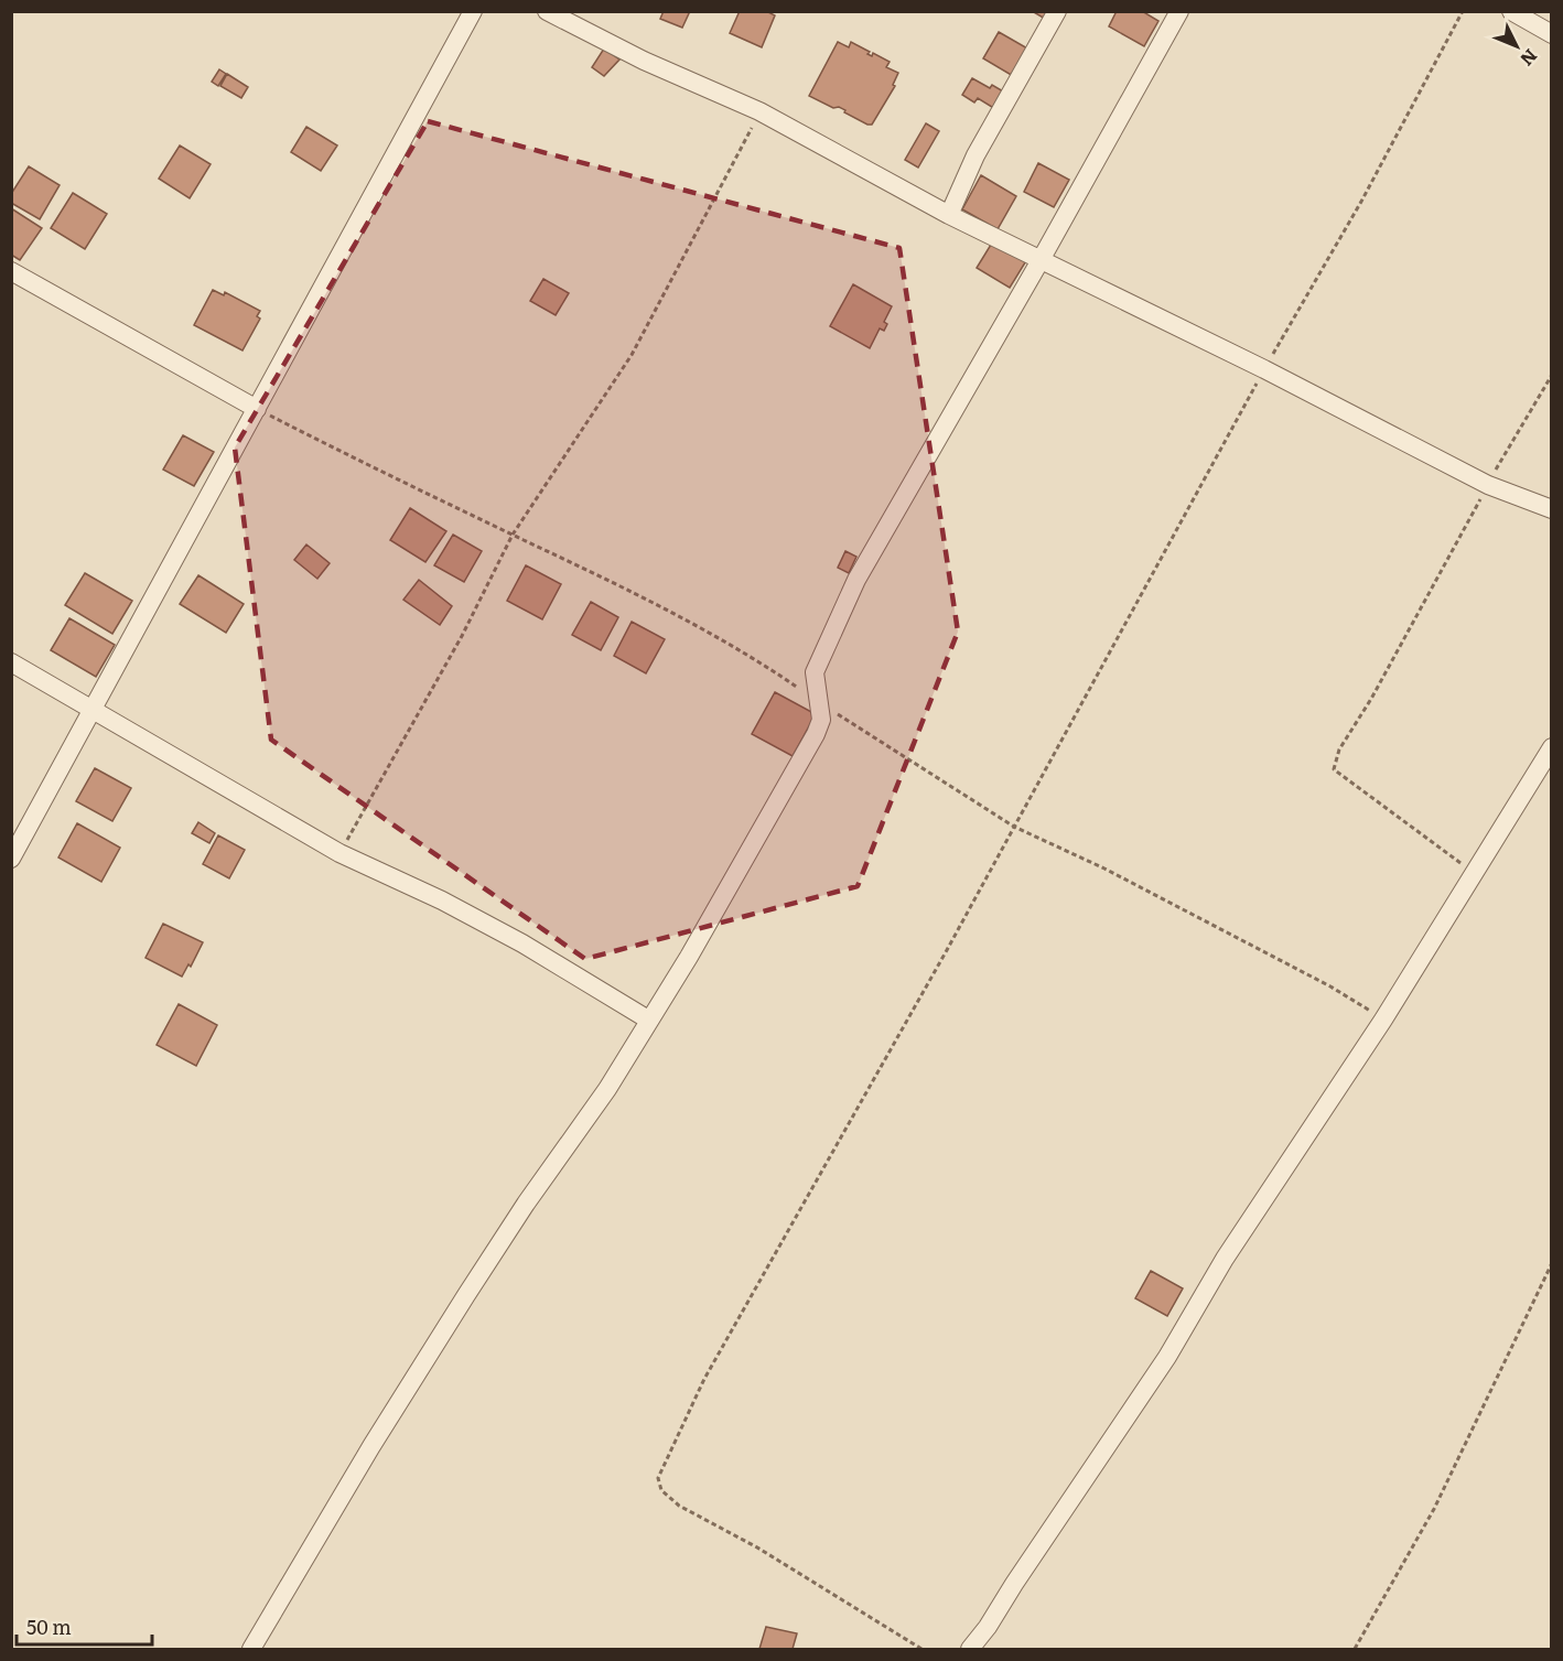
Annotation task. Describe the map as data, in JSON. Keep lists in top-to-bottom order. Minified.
{"scale_bar":"50 m","north":"bottom right"}
